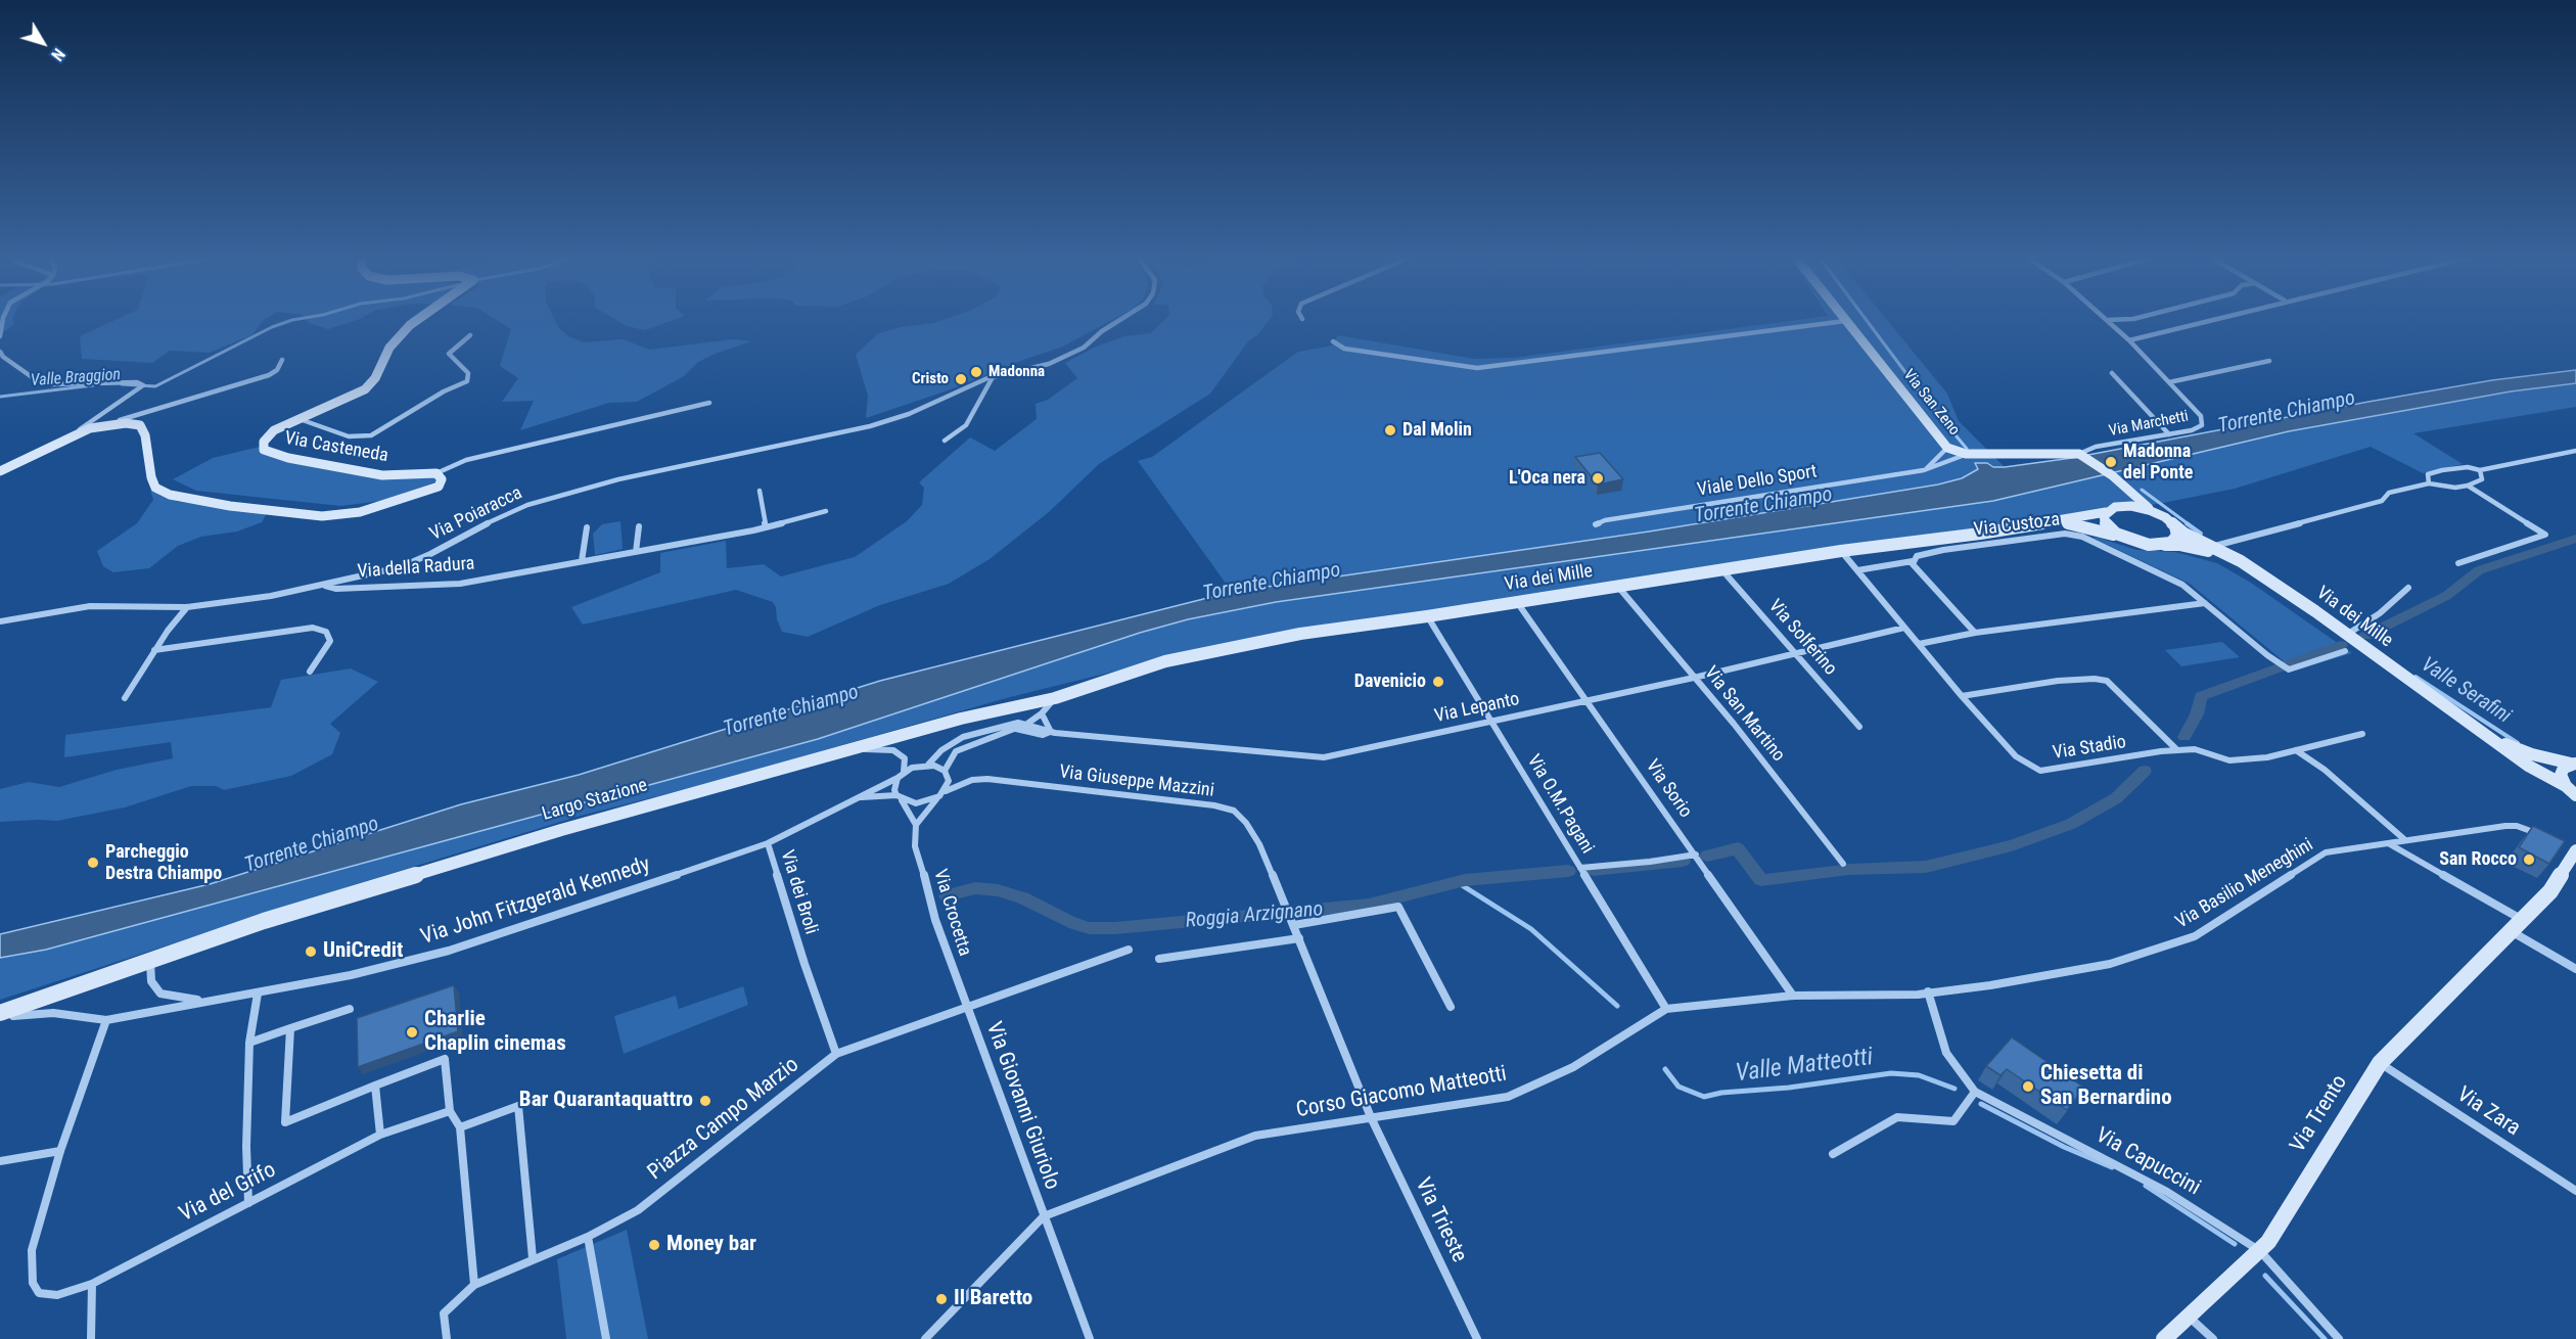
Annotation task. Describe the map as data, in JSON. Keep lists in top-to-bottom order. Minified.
{"streets":{"street":["Via San Zeno","Via Marchetti","Via Casteneda","Viale Dello Sport","Via Poiaracca","Via Custoza","Via della Radura","Via dei Mille","Via Solferino","Via Lepanto","Via San Martino","Via Stadio","Via Giuseppe Mazzini","Via Sorio","Largo Stazione","Via O.M.Pagani","Via Basilio Meneghini","Via dei Broli","Via John Fitzgerald Kennedy","Via Crocetta","Corso Giacomo Matteotti","Via Giovanni Giuriolo","Via Zara","Via Trento","Piazza Campo Marzio","Via Capuccini","Via del Grifo","Via Trieste"]},"crossings":[["Via San Zeno","Via Marchetti"],["Via San Zeno","Viale Dello Sport"],["Via Poiaracca","Via della Radura"],["Via Custoza","Via Stadio"],["Via dei Mille","Via Solferino"],["Via dei Mille","Via Lepanto"],["Via dei Mille","Via San Martino"],["Via dei Mille","Via Stadio"],["Via dei Mille","Via Sorio"],["Via dei Mille","Largo Stazione"],["Via dei Mille","Via O.M.Pagani"],["Via Solferino","Via Lepanto"],["Via Lepanto","Via San Martino"],["Via Lepanto","Via Stadio"],["Via Lepanto","Via Giuseppe Mazzini"],["Via Lepanto","Via Sorio"],["Via Lepanto","Largo Stazione"],["Via Lepanto","Via O.M.Pagani"],["Via Lepanto","Via Crocetta"],["Via Giuseppe Mazzini","Via Crocetta"],["Via Giuseppe Mazzini","Via Trieste"],["Via Sorio","Corso Giacomo Matteotti"],["Largo Stazione","Via John Fitzgerald Kennedy"],["Via O.M.Pagani","Corso Giacomo Matteotti"],["Via Basilio Meneghini","Corso Giacomo Matteotti"],["Via Basilio Meneghini","Via Capuccini"],["Via dei Broli","Via John Fitzgerald Kennedy"],["Via dei Broli","Via Giovanni Giuriolo"],["Via dei Broli","Piazza Campo Marzio"],["Via Crocetta","Via Giovanni Giuriolo"],["Corso Giacomo Matteotti","Via Giovanni Giuriolo"],["Corso Giacomo Matteotti","Via Capuccini"],["Corso Giacomo Matteotti","Via Trieste"],["Via Giovanni Giuriolo","Piazza Campo Marzio"],["Via Zara","Via Trento"],["Via Trento","Via Capuccini"]],"water":["Valle Braggion","Torrente Chiampo","Valle Serafini","Roggia Arzignano","Valle Matteotti"],"places":["Madonna","Cristo","Dal Molin","Madonna del Ponte","L'Oca nera","Davenicio","San Rocco","Parcheggio Destra Chiampo","UniCredit","Charlie Chaplin cinemas","Chiesetta di San Bernardino","Bar Quarantaquattro","Money bar","Il Baretto"],"north":"bottom right"}
